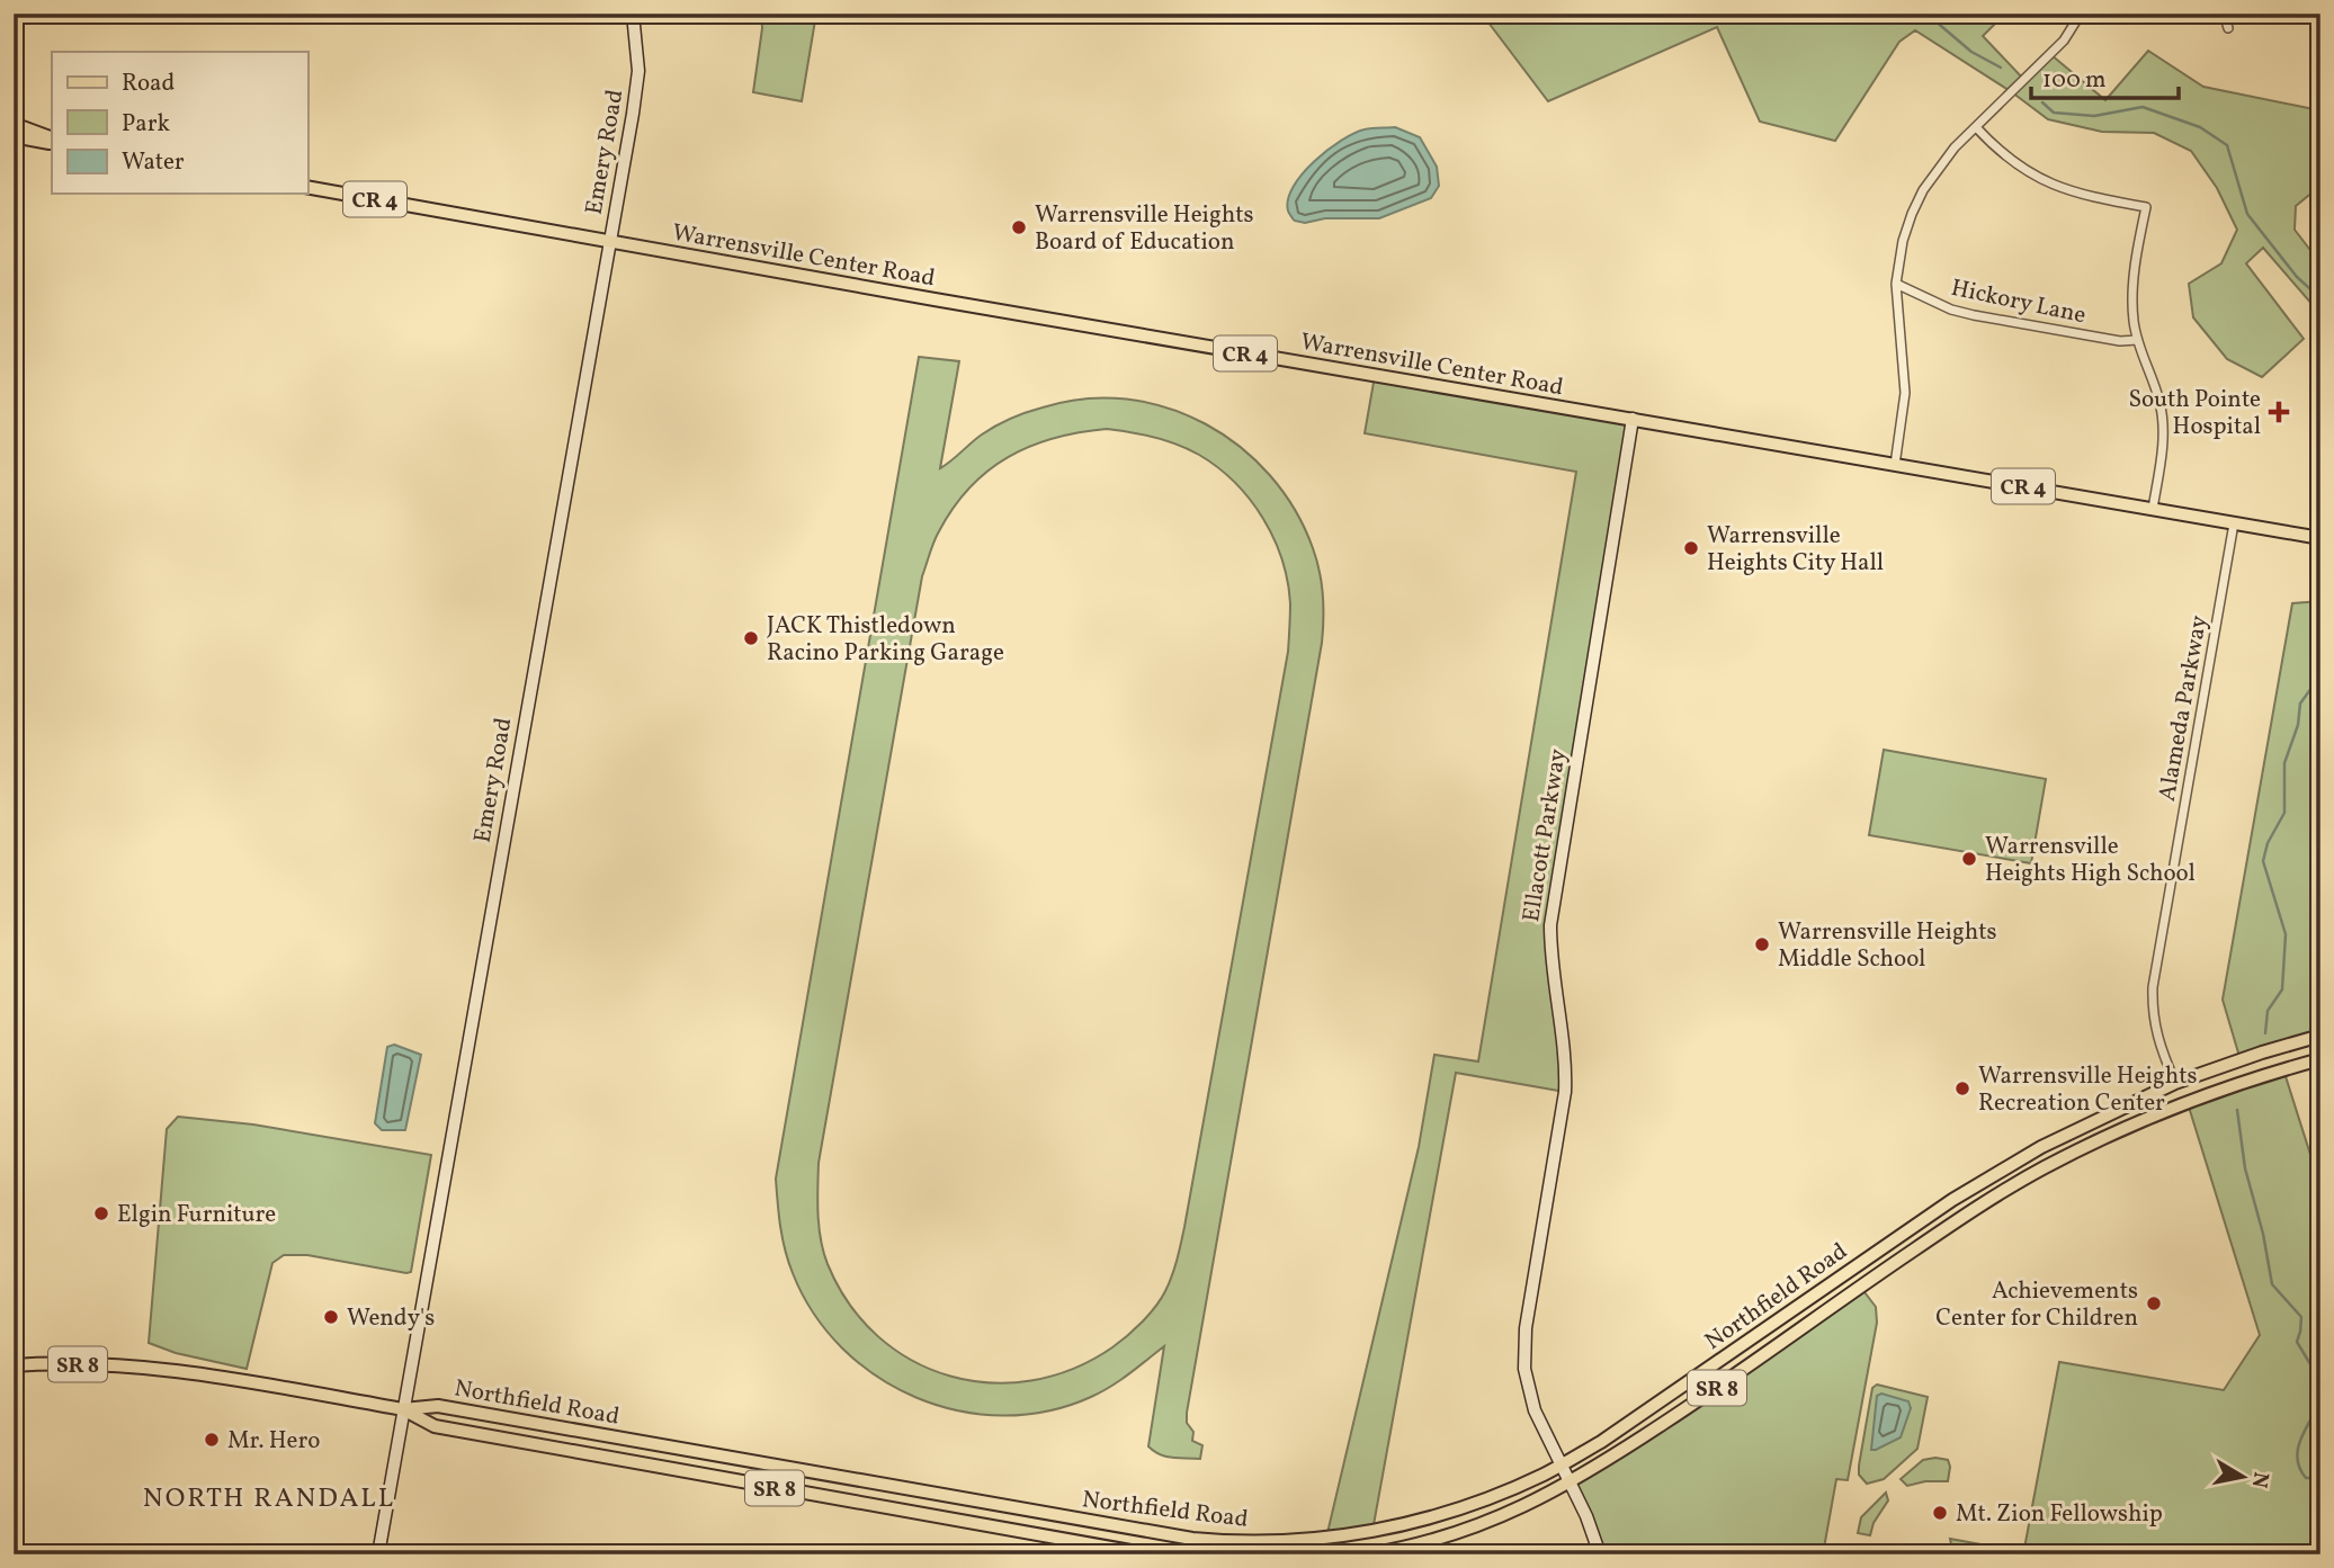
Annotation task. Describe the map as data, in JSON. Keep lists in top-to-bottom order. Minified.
{"streets":{"main road":["CR 4","Warrensville Center Road","Northfield Road","SR 8"],"street":["Emery Road","Hickory Lane","Alameda Parkway","Ellacott Parkway"]},"crossings":[["Emery Road","Warrensville Center Road"],["Emery Road","Northfield Road"],["Warrensville Center Road","Alameda Parkway"],["Warrensville Center Road","Ellacott Parkway"],["Alameda Parkway","Northfield Road"],["Ellacott Parkway","Northfield Road"]],"districts":["NORTH RANDALL"],"places":{"other":["Warrensville Heights Board of Education","Warrensville Heights City Hall","JACK Thistledown Racino Parking Garage","Warrensville Heights High School","Warrensville Heights Middle School","Warrensville Heights Recreation Center","Elgin Furniture","Achievements Center for Children","Wendy's","Mr. Hero","Mt. Zion Fellowship"],"health":["South Pointe Hospital"]},"legend":["Road","Park","Water"],"scale_bar":"100 m","north":"right"}
